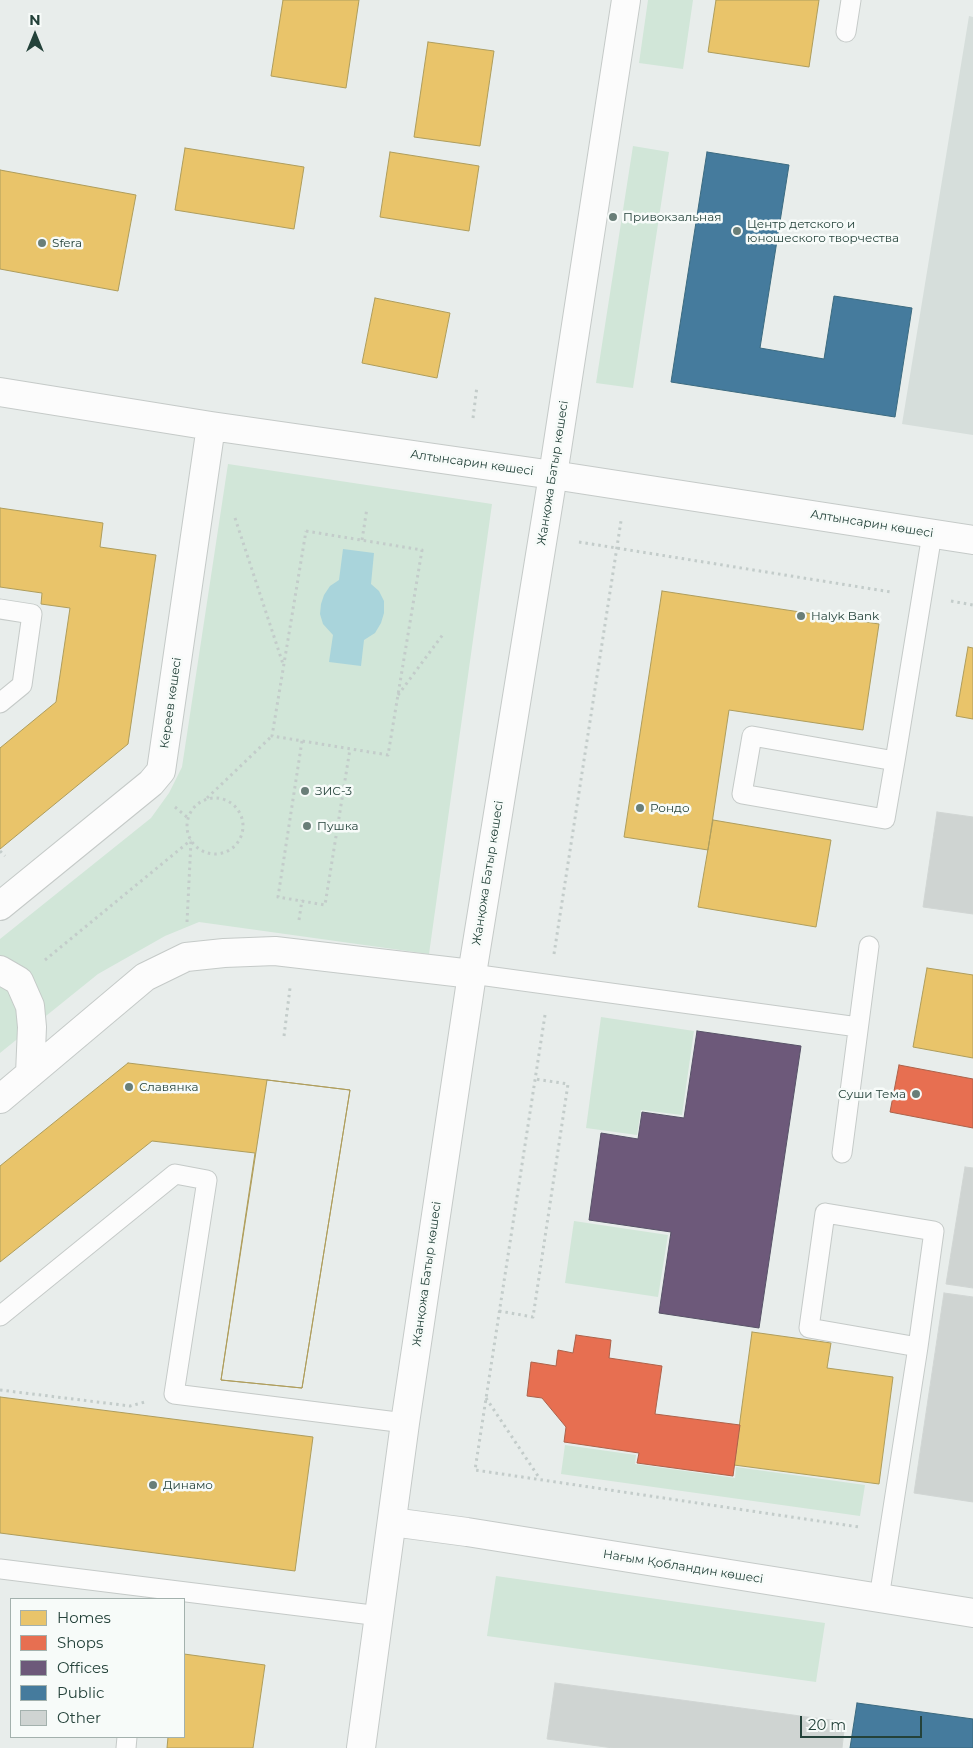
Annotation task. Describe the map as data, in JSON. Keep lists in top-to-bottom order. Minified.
{"streets":{"street":["Алтынсарин көшесі","Жанқожа Батыр көшесі","Кереев көшесі","Нағым Қобландин көшесі"]},"crossings":[["Алтынсарин көшесі","Жанқожа Батыр көшесі"],["Алтынсарин көшесі","Кереев көшесі"],["Жанқожа Батыр көшесі","Нағым Қобландин көшесі"]],"places":["Привокзальная","Центр детского и юношеского творчества","Sfera","Halyk Bank","ЗИС-3","Рондо","Пушка","Славянка","Суши Тема","Динамо"],"legend":["Homes","Shops","Offices","Public","Other"],"scale_bar":"20 m","north":"top"}
